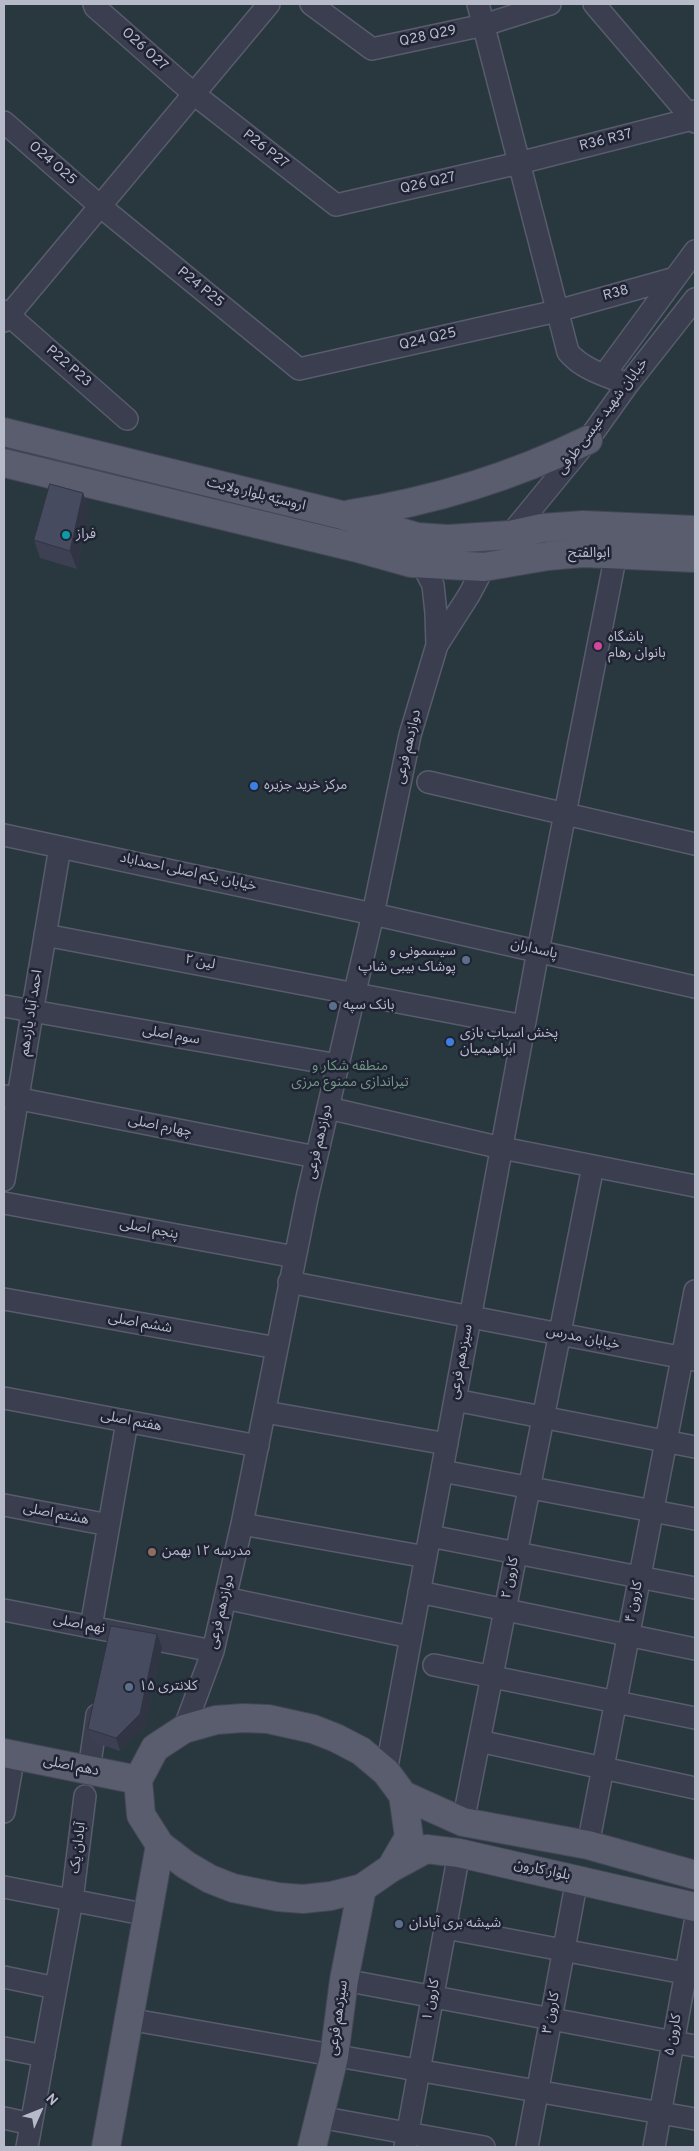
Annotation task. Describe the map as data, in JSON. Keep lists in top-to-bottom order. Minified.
{"streets":{"main road":["اروسیّه بلوار ولایت","ابوالفتح","سیزدهم فرعی","دهم اصلی","بلوار کارون"],"street":["Q28 Q29","O26 O27","R36 R37","P26 P27","O24 O25","Q26 Q27","P24 P25","R38","Q24 Q25","P22 P23","خیابان شهید عیسی طرفی","دوازدهم فرعی","خیابان یکم اصلی احمداباد","پاسداران","لین ۲","احمد آباد یازدهم","سوم اصلی","چهارم اصلی","پنجم اصلی","ششم اصلی","خیابان مدرس","هفتم اصلی","هشتم اصلی","کارون ۲","کارون ۴","نهم اصلی","آبادان یک","کارون ۱","کارون ۳","کارون ۵"]},"crossings":[["O26 O27","P26 P27"],["R36 R37","Q26 Q27"],["P26 P27","Q26 Q27"],["O24 O25","P24 P25"],["P24 P25","Q24 Q25"],["R38","Q24 Q25"],["خیابان شهید عیسی طرفی","اروسیّه بلوار ولایت"],["خیابان شهید عیسی طرفی","ابوالفتح"],["اروسیّه بلوار ولایت","ابوالفتح"],["اروسیّه بلوار ولایت","دوازدهم فرعی"],["ابوالفتح","دوازدهم فرعی"],["ابوالفتح","سیزدهم فرعی"],["دوازدهم فرعی","خیابان یکم اصلی احمداباد"],["دوازدهم فرعی","پاسداران"],["دوازدهم فرعی","لین ۲"],["دوازدهم فرعی","سوم اصلی"],["دوازدهم فرعی","چهارم اصلی"],["دوازدهم فرعی","پنجم اصلی"],["دوازدهم فرعی","ششم اصلی"],["دوازدهم فرعی","خیابان مدرس"],["دوازدهم فرعی","هفتم اصلی"],["دوازدهم فرعی","نهم اصلی"],["خیابان یکم اصلی احمداباد","پاسداران"],["خیابان یکم اصلی احمداباد","احمد آباد یازدهم"],["پاسداران","سیزدهم فرعی"],["لین ۲","احمد آباد یازدهم"],["لین ۲","سیزدهم فرعی"],["احمد آباد یازدهم","سوم اصلی"],["احمد آباد یازدهم","چهارم اصلی"],["خیابان مدرس","سیزدهم فرعی"],["خیابان مدرس","کارون ۲"],["خیابان مدرس","کارون ۴"],["سیزدهم فرعی","بلوار کارون"],["دهم اصلی","آبادان یک"],["بلوار کارون","کارون ۱"],["بلوار کارون","کارون ۳"]],"parks":["منطقه شکار و تیراندازی ممنوع مرزی"],"places":["فراز","باشگاه بانوان رهام","مرکز خرید جزیره","سیسمونی و پوشاک بیبی شاپ","بانک سپه","پخش اسباب بازی ابراهیمیان","مدرسه ۱۲ بهمن","کلانتری ۱۵","شیشه بری آبادان"],"north":"top right"}
